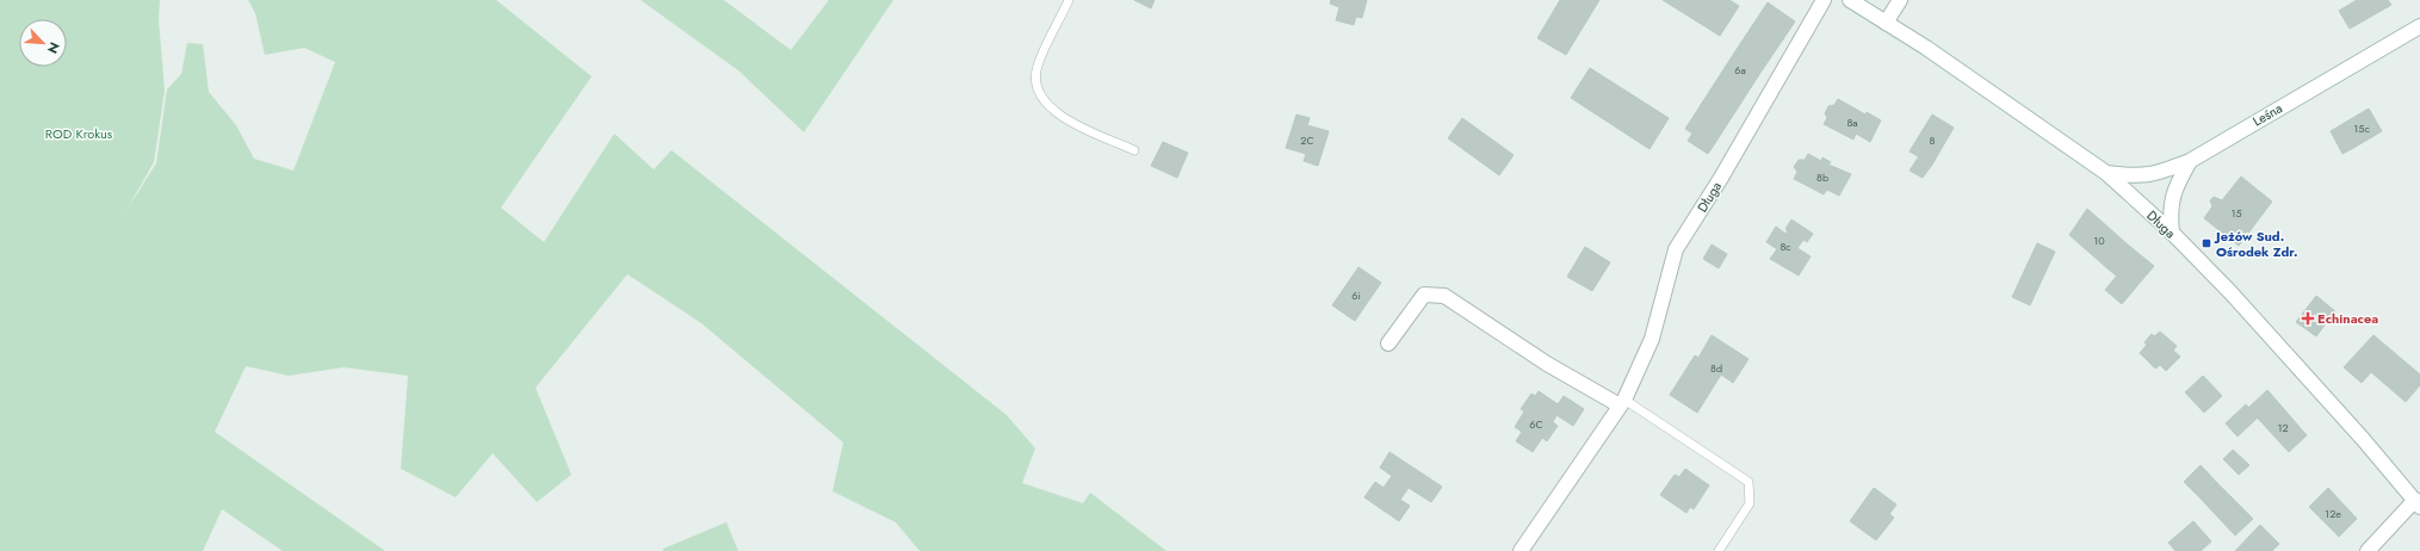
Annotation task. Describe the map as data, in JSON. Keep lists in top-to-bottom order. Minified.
{"streets":{"street":["Leśna","Długa"]},"crossings":[["Leśna","Długa"]],"parks":["ROD Krokus"],"places":{"transit":["Jeżów Sud. Ośrodek Zdr."],"health":["Echinacea"]},"house_numbers":["6a","8a","15c","2C","8","8b","15","10","8c","6i","8d","6C","12","12e"],"north":"bottom right"}
